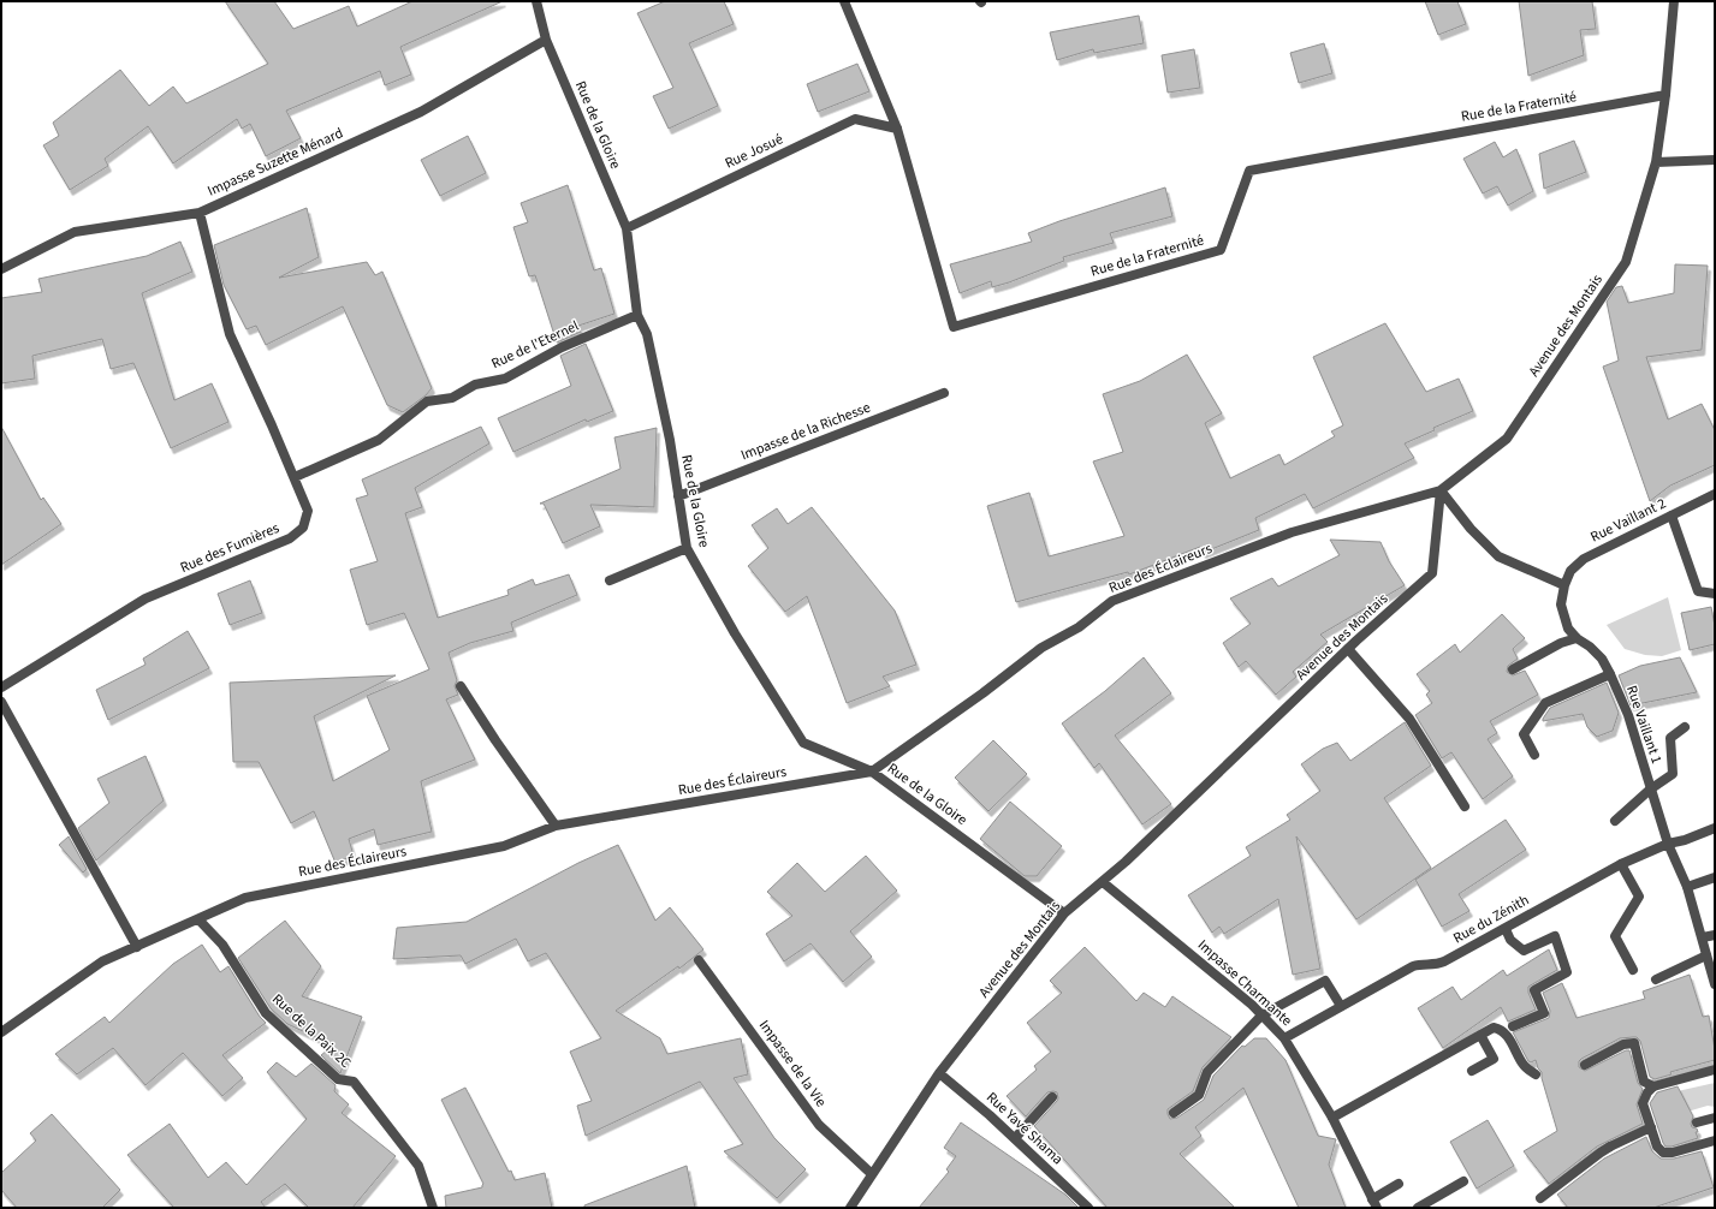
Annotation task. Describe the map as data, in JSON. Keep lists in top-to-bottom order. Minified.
{"streets":{"street":["Rue de la Fraternité","Rue de la Gloire","Rue Josué","Impasse Suzette Ménard","Avenue des Montais","Rue de l'Eternel","Impasse de la Richesse","Rue Vaillant 2","Rue des Fumières","Rue des Éclaireurs","Rue Vaillant 1","Rue du Zénith","Impasse Charmante","Rue de la Paix 2C","Impasse de la Vie","Rue Yavé Shama"]},"crossings":[["Rue de la Fraternité","Rue Josué"],["Rue de la Fraternité","Avenue des Montais"],["Rue de la Gloire","Rue Josué"],["Rue de la Gloire","Impasse Suzette Ménard"],["Rue de la Gloire","Avenue des Montais"],["Rue de la Gloire","Rue de l'Eternel"],["Rue de la Gloire","Impasse de la Richesse"],["Rue de la Gloire","Rue des Éclaireurs"],["Impasse Suzette Ménard","Rue des Fumières"],["Avenue des Montais","Rue des Éclaireurs"],["Avenue des Montais","Impasse Charmante"],["Avenue des Montais","Impasse de la Vie"],["Avenue des Montais","Rue Yavé Shama"],["Rue de l'Eternel","Rue des Fumières"],["Rue Vaillant 2","Rue Vaillant 1"],["Rue des Éclaireurs","Rue de la Paix 2C"],["Rue Vaillant 1","Rue du Zénith"],["Rue du Zénith","Impasse Charmante"]]}
